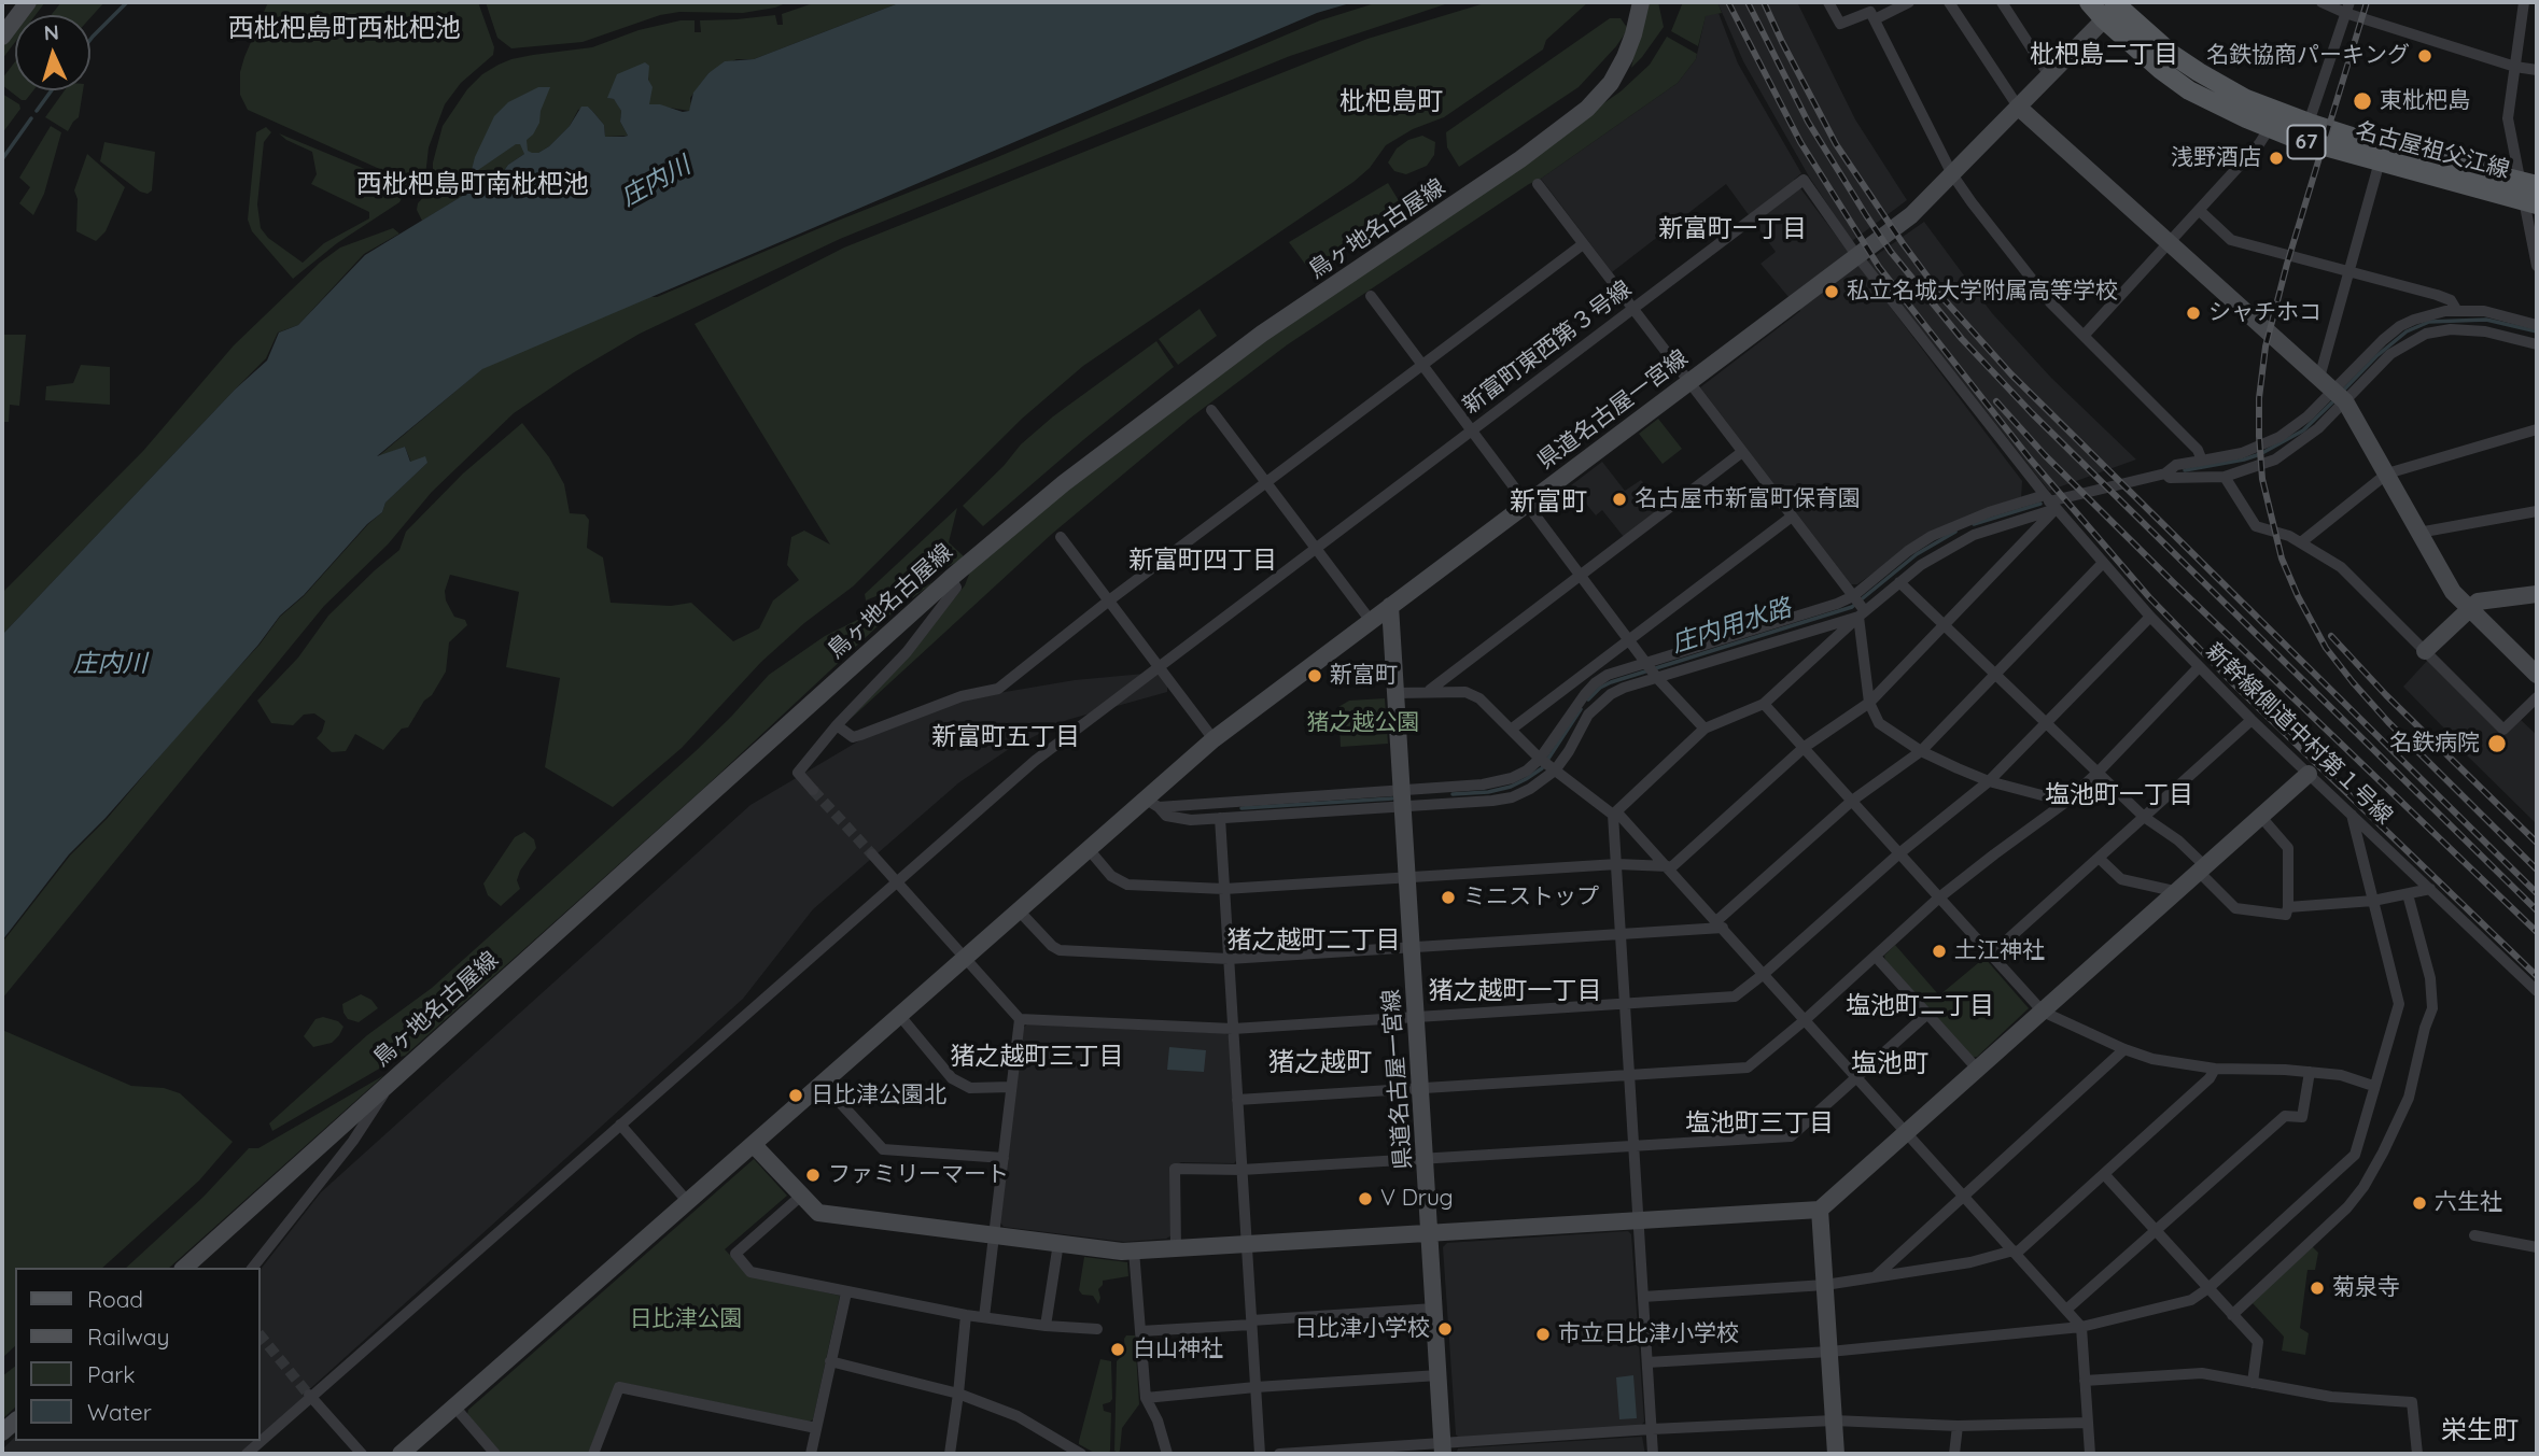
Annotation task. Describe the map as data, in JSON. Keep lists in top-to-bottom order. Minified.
{"streets":{"main road":["67","名古屋祖父江線"],"street":["鳥ヶ地名古屋線","新富町東西第３号線","県道名古屋一宮線","新幹線側道中村第１号線"]},"crossings":[["名古屋祖父江線","県道名古屋一宮線"],["新富町東西第３号線","新幹線側道中村第１号線"],["県道名古屋一宮線","新幹線側道中村第１号線"]],"districts":["西枇杷島町西枇杷池","枇杷島二丁目","枇杷島町","西枇杷島町南枇杷池","新富町一丁目","新富町","新富町四丁目","新富町五丁目","塩池町一丁目","猪之越町二丁目","猪之越町一丁目","塩池町二丁目","猪之越町三丁目","猪之越町","塩池町","塩池町三丁目","栄生町"],"water":["庄内川","庄内用水路"],"parks":["猪之越公園","日比津公園"],"places":["名鉄協商パーキング","東枇杷島","浅野酒店","私立名城大学附属高等学校","シャチホコ","名古屋市新富町保育園","新富町","名鉄病院","ミニストップ","土江神社","日比津公園北","ファミリーマート","V Drug","六生社","菊泉寺","日比津小学校","市立日比津小学校","白山神社"],"legend":["Road","Railway","Park","Water"],"north":"top"}
